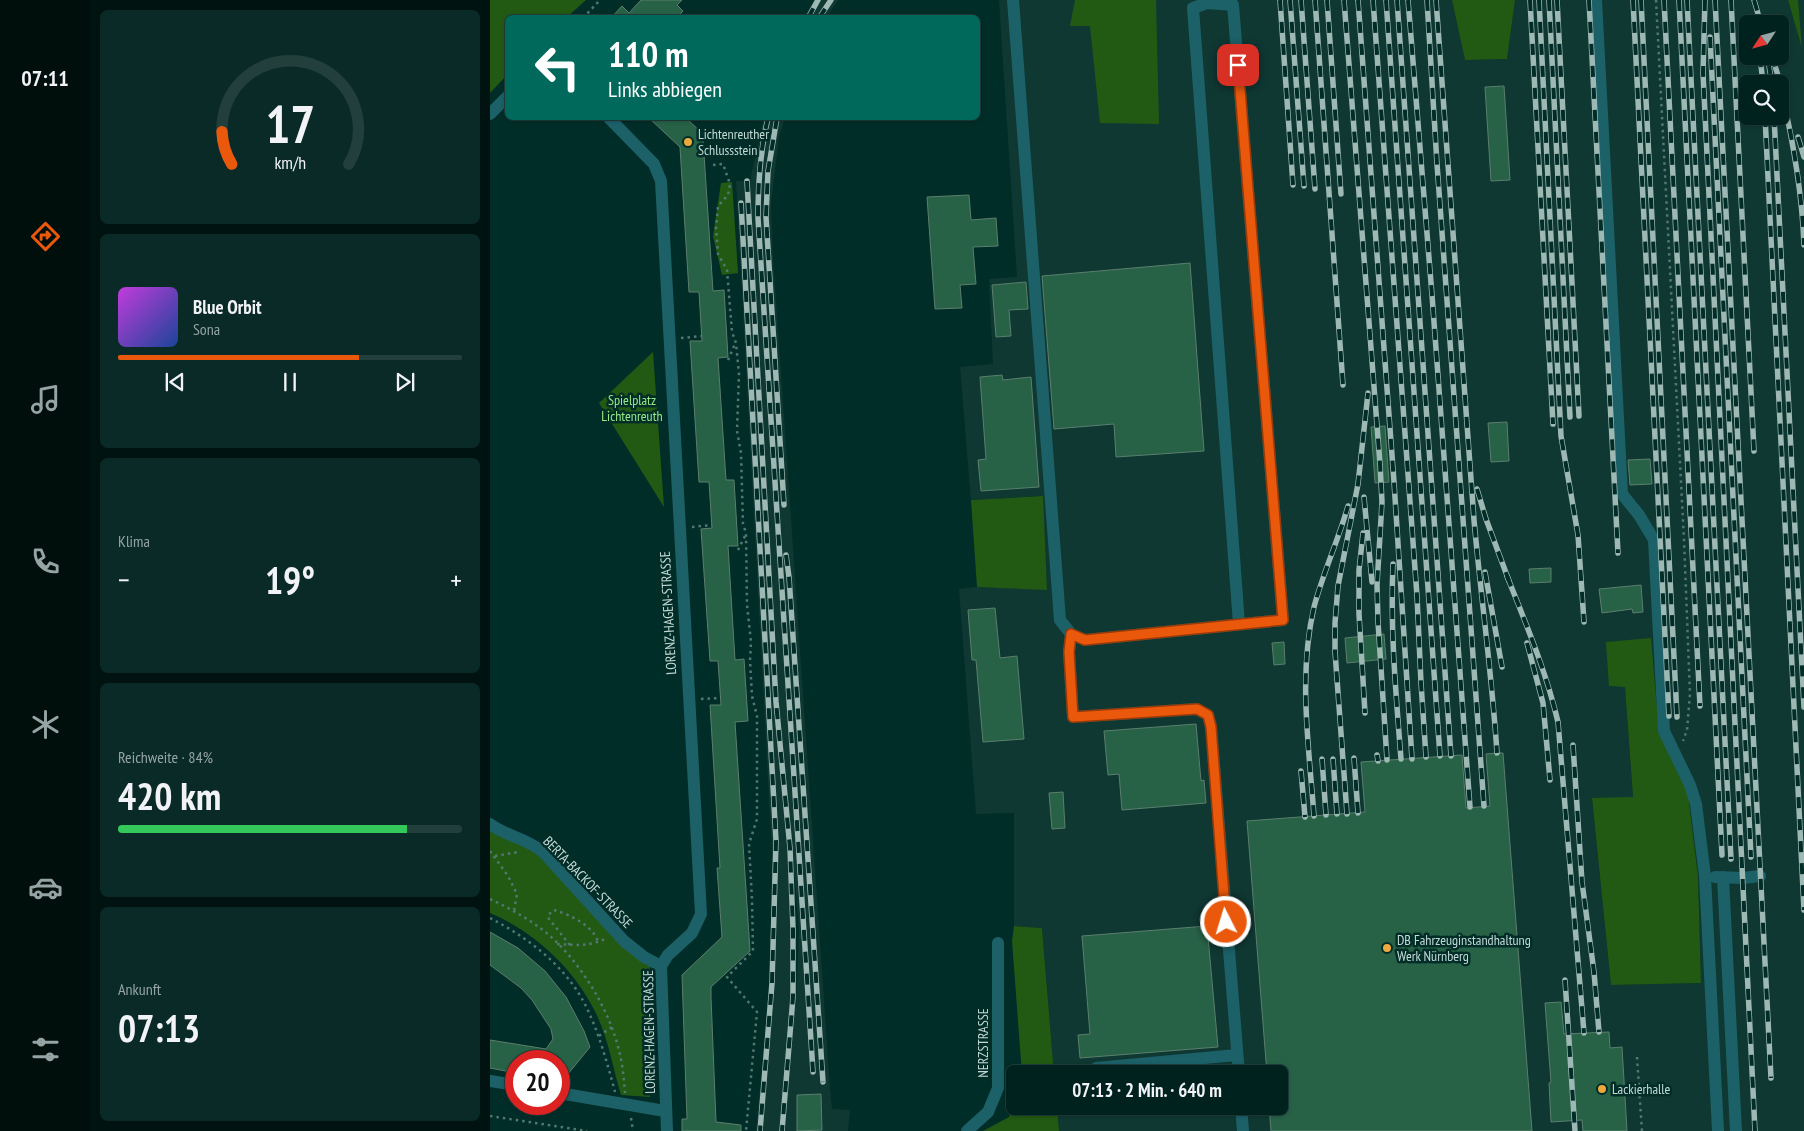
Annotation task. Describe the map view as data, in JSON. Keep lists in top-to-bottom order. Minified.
{"streets":{"street":["LORENZ-HAGEN-STRASSE","BERTA-BACKOF-STRASSE","NERZSTRASSE"]},"crossings":[["LORENZ-HAGEN-STRASSE","BERTA-BACKOF-STRASSE"]],"parks":["Spielplatz Lichtenreuth"],"places":["Lichtenreuther Schlussstein","DB Fahrzeuginstandhaltung Werk Nürnberg","Lackierhalle"],"north":"bottom left","page":{"tabs":"07:11","turn":["110 m","Links abbiegen"],"song":["Blue Orbit","Sona"],"tile":["Klima",["Reichweite · 84%","420 km"],["Ankunft","07:13"]],"heat":["−","19°","+"],"limit":"20","trip":"07:13 · 2 Min. · 640 m","gauge":["17","km/h"]}}
